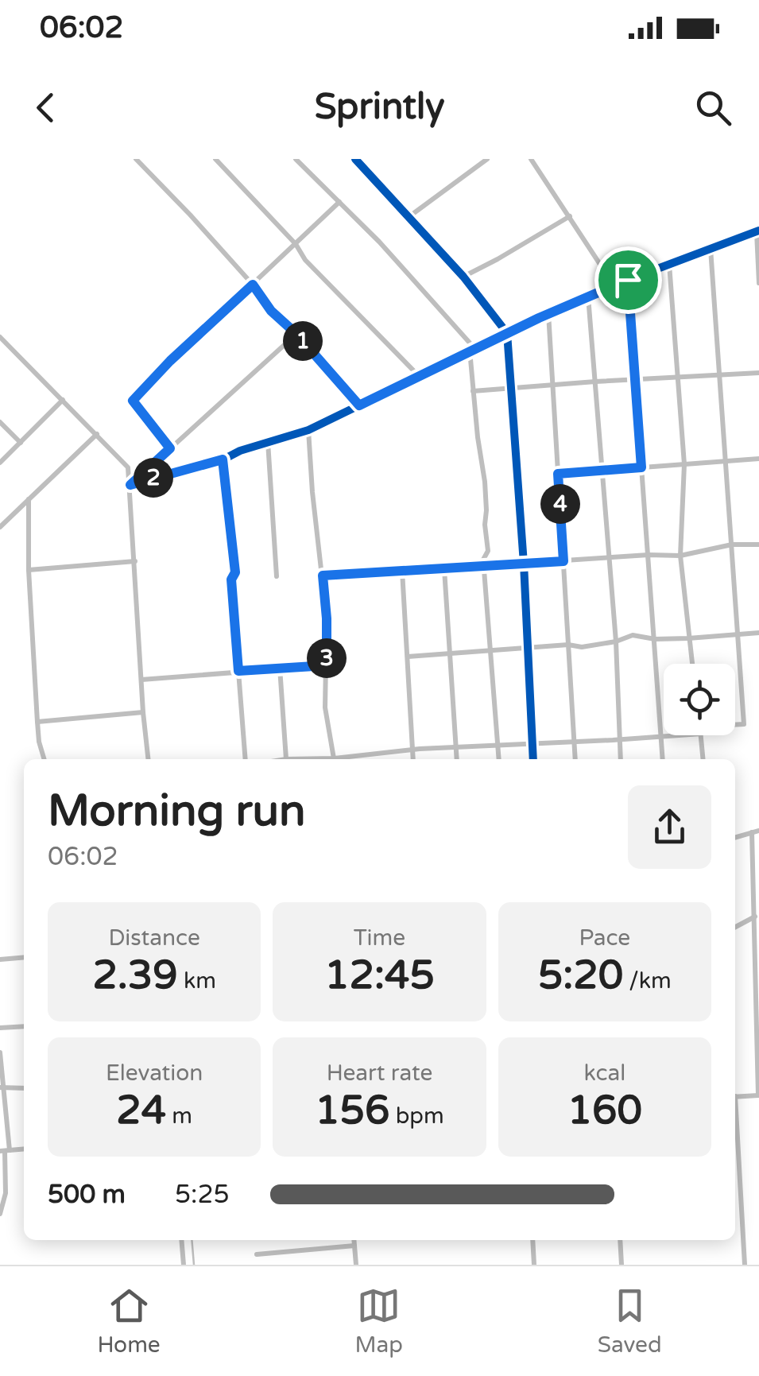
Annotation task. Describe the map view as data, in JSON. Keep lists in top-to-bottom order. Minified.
{"page":{"status":"06:02","header":"Sprintly","pins":["1","2","4","3"],"heading":["Morning run","06:02"],"stats":[["Distance","2.39 km"],["Time","12:45"],["Pace","5:20 /km"],["Elevation","24 m"],["Heart rate","156 bpm"],["kcal","160"]],"list":[{"name":"500 m","note":"5:25"}],"tabs":["Home","Map","Saved"]}}
